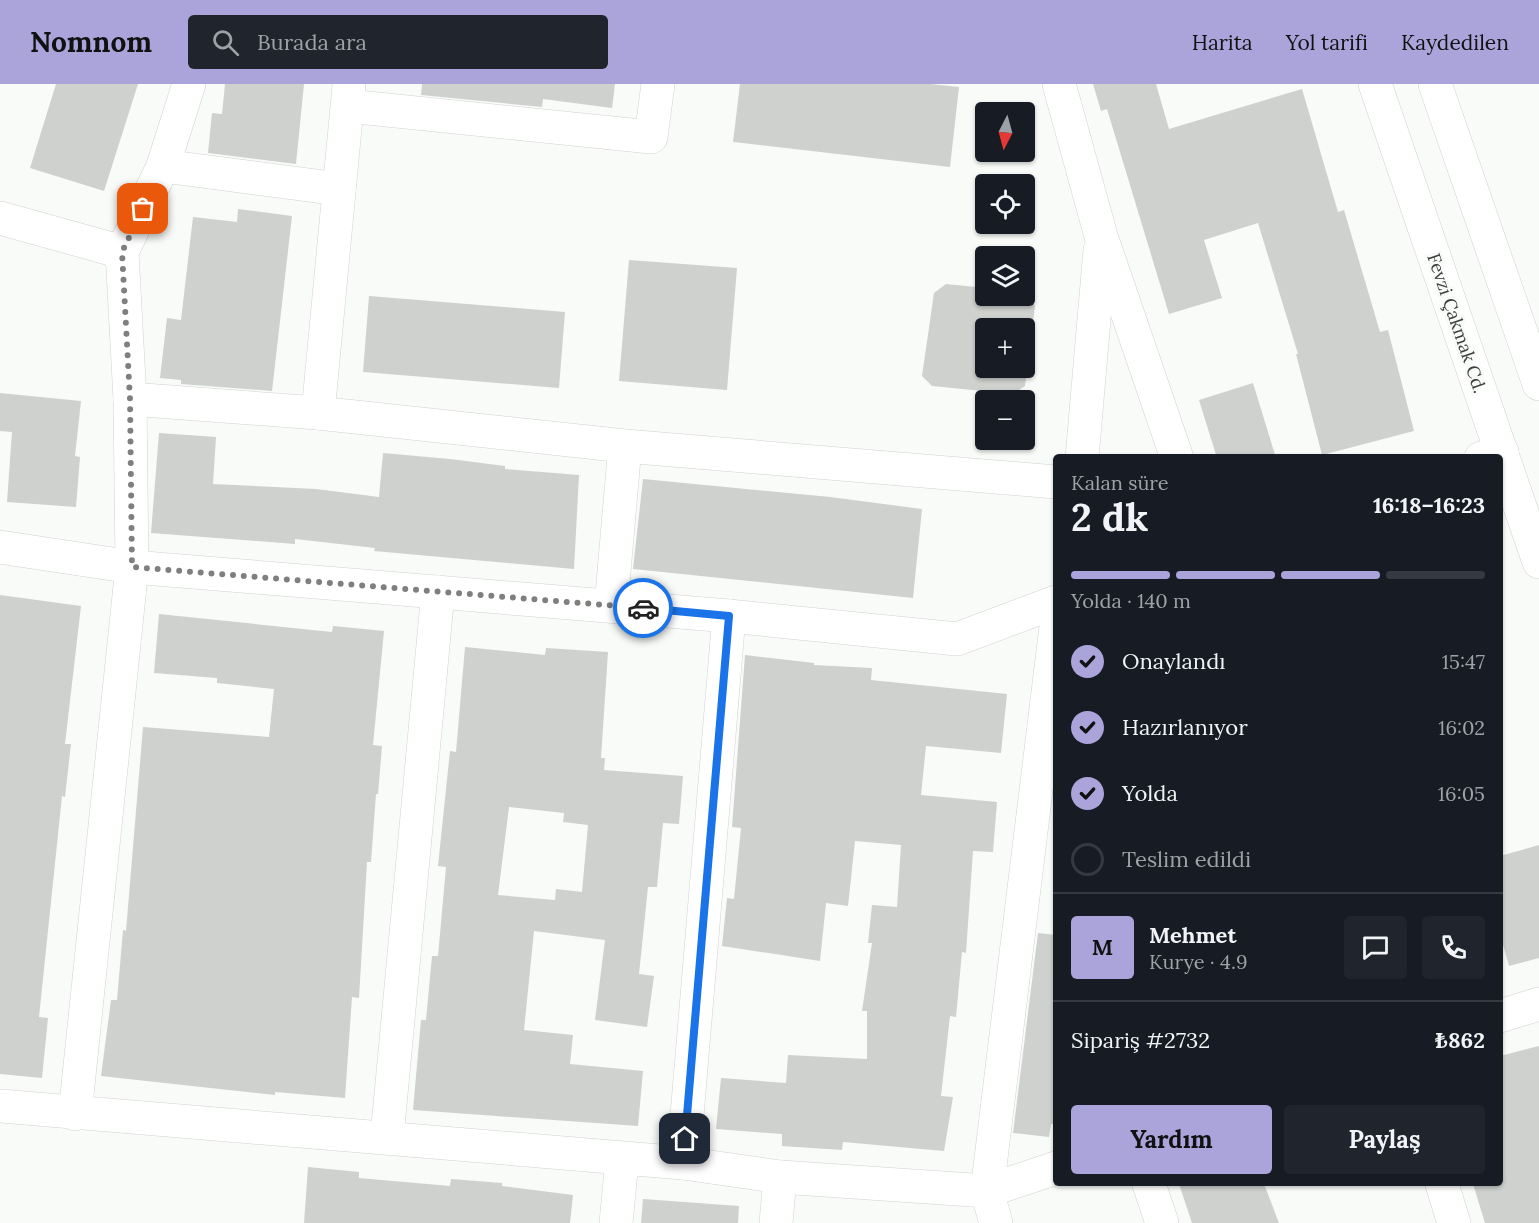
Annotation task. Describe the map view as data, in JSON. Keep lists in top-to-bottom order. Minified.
{"streets":{"street":["Fevzi Çakmak Cd."]},"north":"bottom","page":{"header":"Nomnom","search":"Burada ara","nav":["Harita","Yol tarifi","Kaydedilen"],"map_buttons":["+","−"],"heading":["2 dk","Kalan süre","16:18–16:23"],"panel":["Mehmet","Kurye · 4.9","Sipariş #2732","₺862"],"bar":"Yolda · 140 m","list":[["Onaylandı","15:47"],["Hazırlanıyor","16:02"],["Yolda","16:05"],"Teslim edildi"],"round":"M","buttons":["Yardım","Paylaş"]}}
